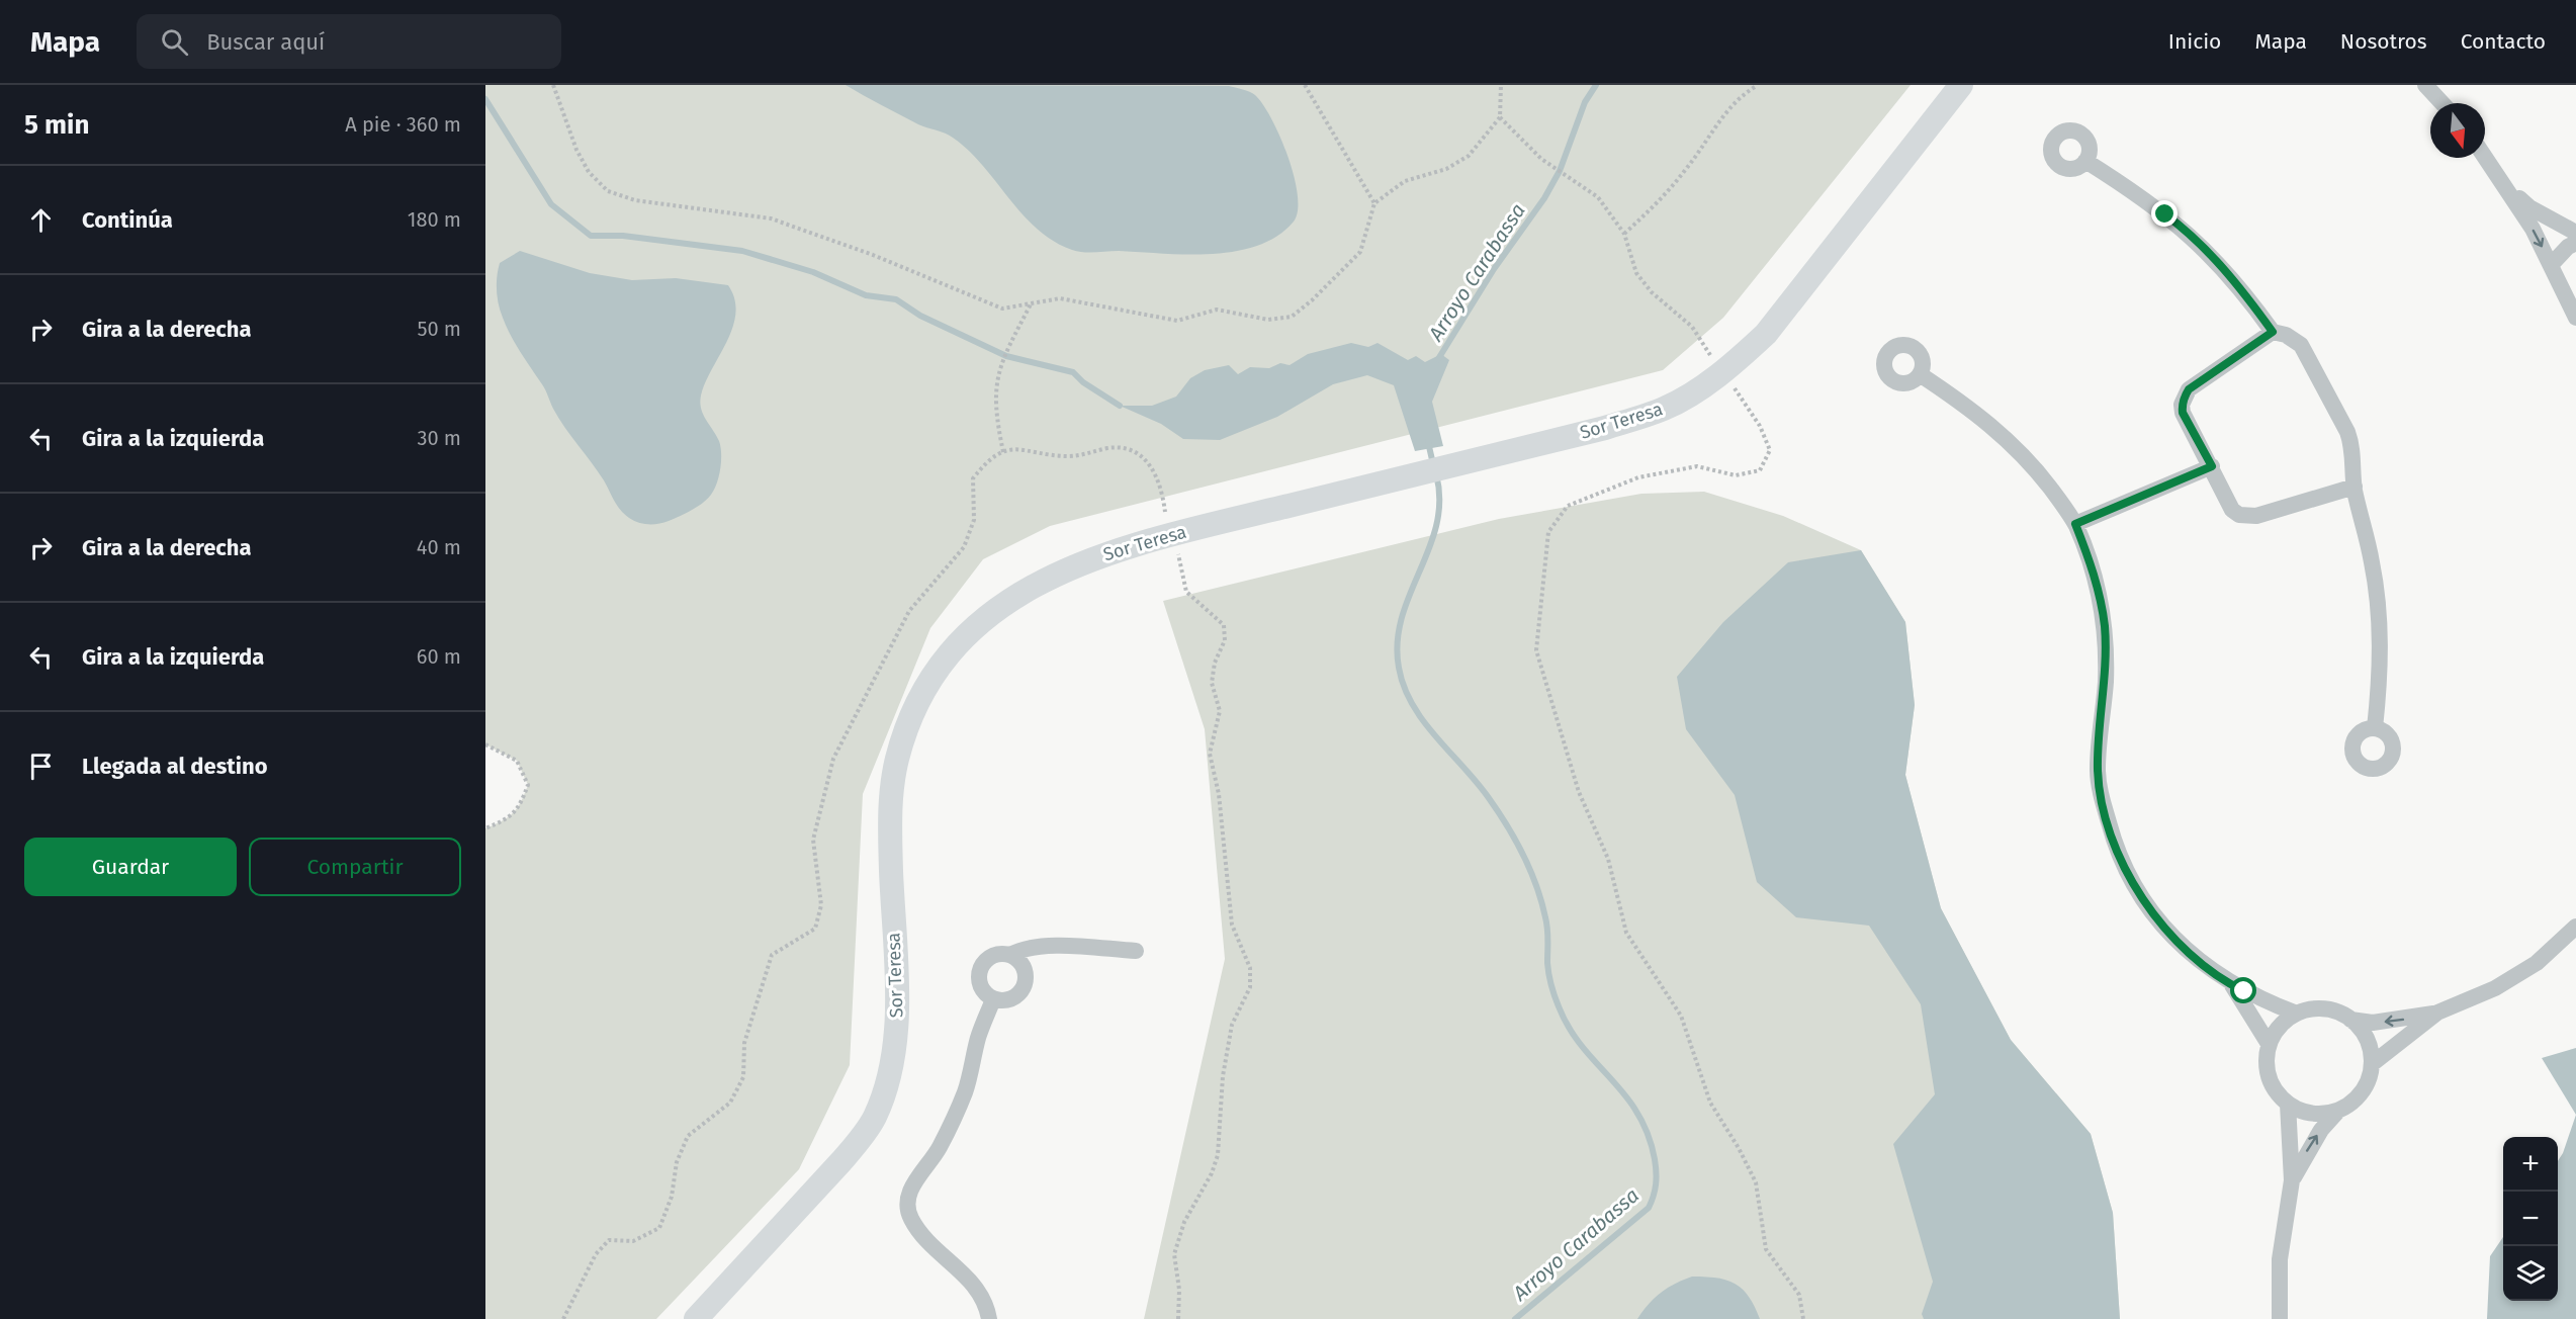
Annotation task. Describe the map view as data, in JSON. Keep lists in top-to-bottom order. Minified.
{"streets":{"street":["Sor Teresa"]},"water":["Arroyo Carabassa"],"north":"bottom","page":{"header":"Mapa","search":"Buscar aquí","nav":["Inicio","Mapa","Nosotros","Contacto"],"heading":["5 min","A pie · 360 m"],"list":[["Continúa","180 m"],["Gira a la derecha","50 m"],["Gira a la izquierda","30 m"],["Gira a la derecha","40 m"],["Gira a la izquierda","60 m"],"Llegada al destino"],"buttons":["Guardar","Compartir"],"map_buttons":["+","−"]}}
